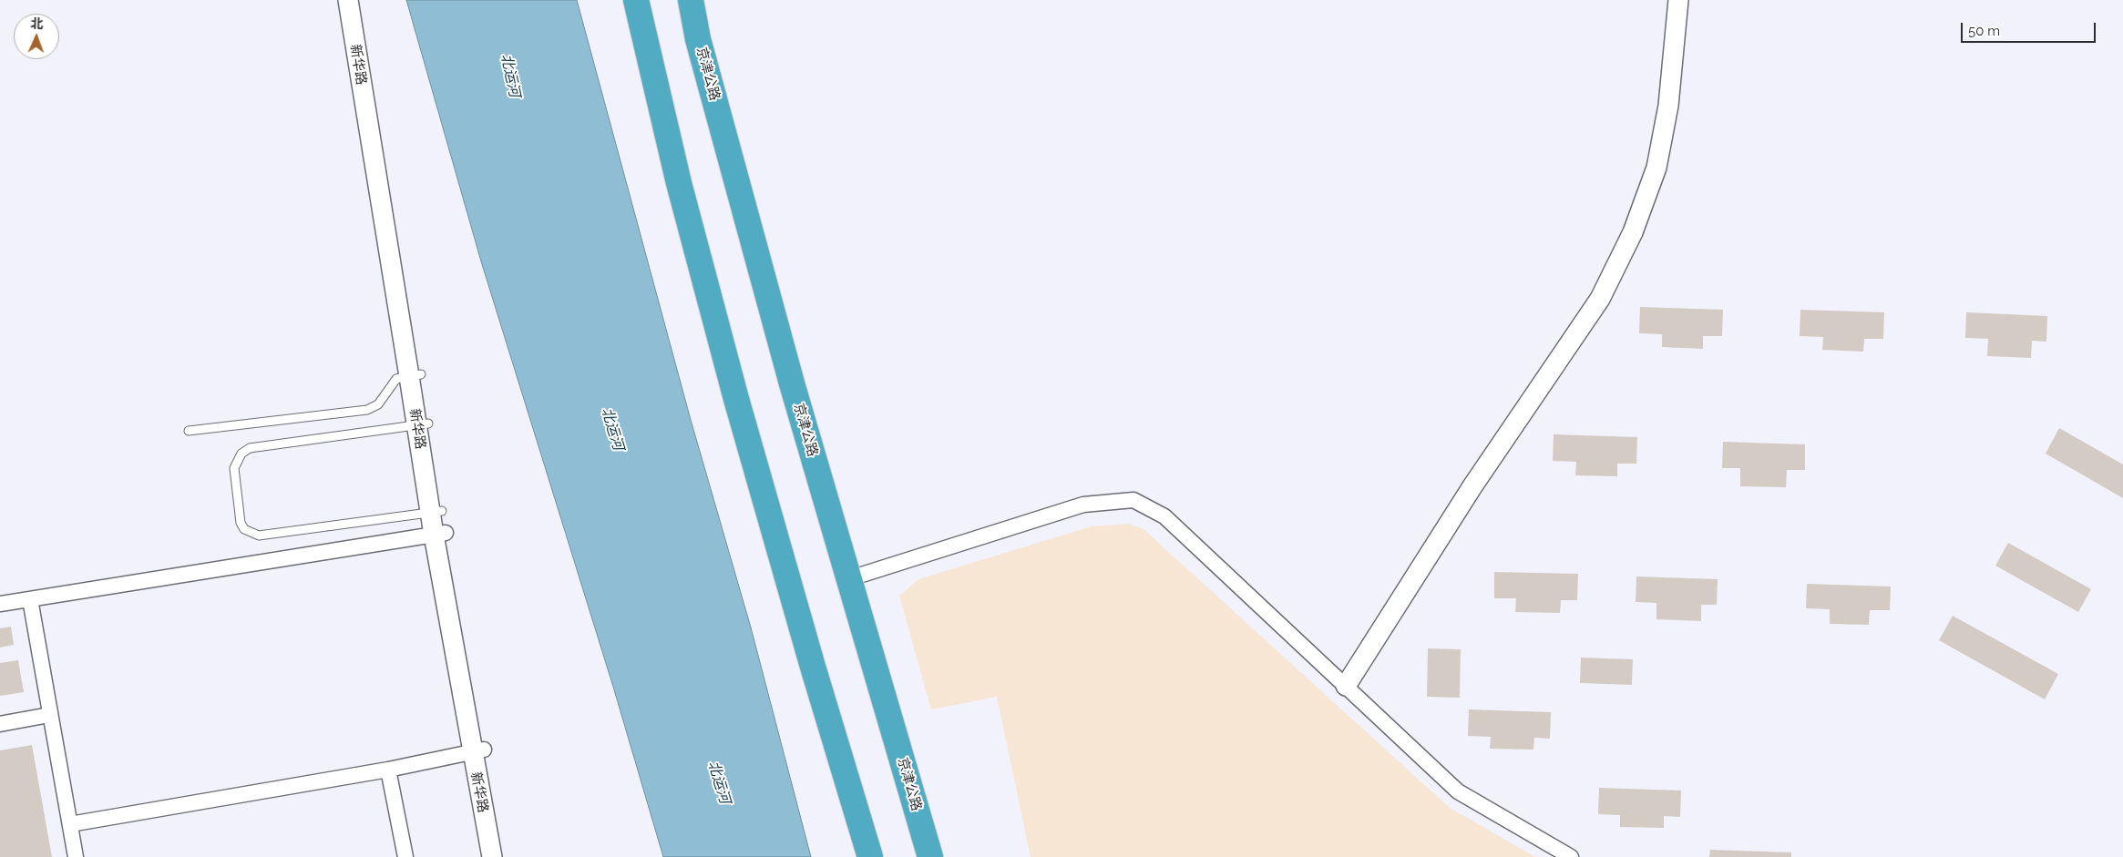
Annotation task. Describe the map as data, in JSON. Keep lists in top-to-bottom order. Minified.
{"streets":{"highway":["京津公路"],"street":["新华路"]},"water":["北运河"],"scale_bar":"50 m","north":"top"}
